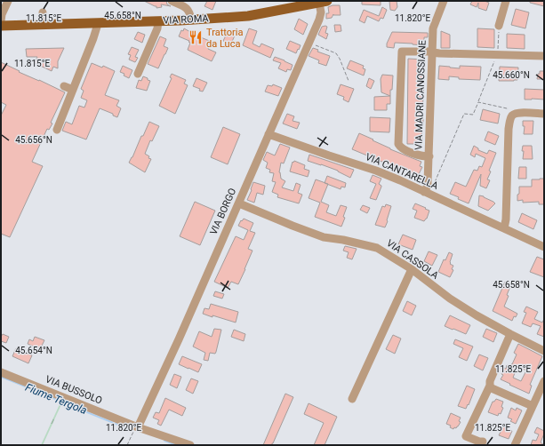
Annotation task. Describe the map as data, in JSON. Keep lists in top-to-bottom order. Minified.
{"streets":{"main road":["VIA ROMA"],"street":["VIA MADRI CANOSSIANE","VIA CANTARELLA","VIA BORGO","VIA CASSOLA","VIA BUSSOLO"]},"crossings":[["VIA ROMA","VIA BORGO"],["VIA MADRI CANOSSIANE","VIA CANTARELLA"],["VIA CANTARELLA","VIA BORGO"],["VIA BORGO","VIA CASSOLA"],["VIA BORGO","VIA BUSSOLO"]],"water":["Fiume Tergola"],"places":{"restaurant":["Trattoria da Luca"]},"coordinates":["45.658°N","11.820°E","11.815°E","45.660°N","45.656°N","45.654°N","11.825°E"]}
